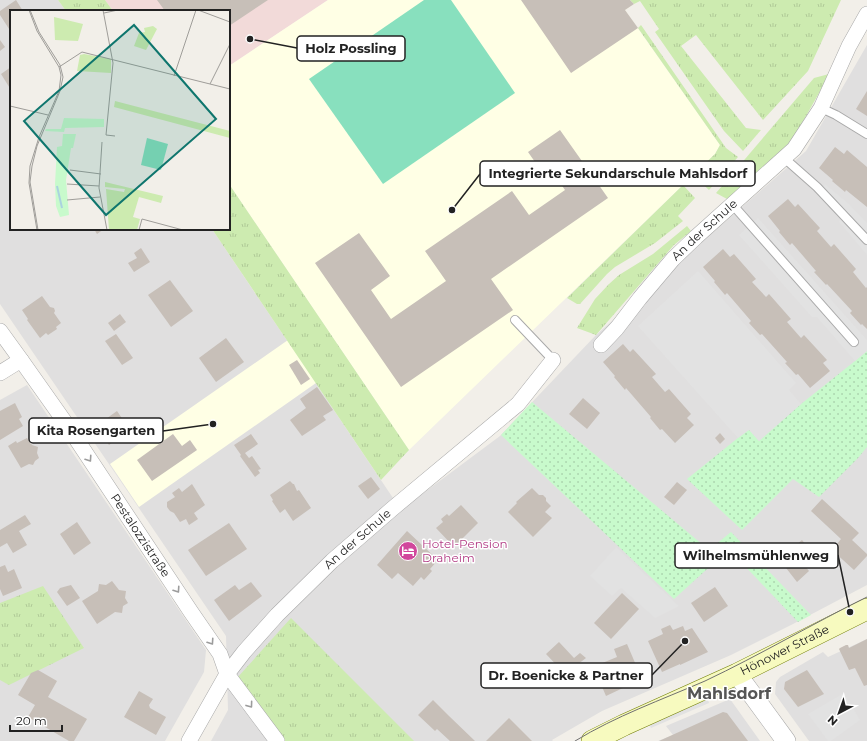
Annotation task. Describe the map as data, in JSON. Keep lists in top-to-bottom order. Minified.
{"streets":{"main road":["Hönower Straße"],"street":["An der Schule","Pestalozzistraße"]},"crossings":[["An der Schule","Pestalozzistraße"]],"one_way":["Pestalozzistraße"],"districts":["Mahlsdorf"],"places":{"other":["Holz Possling","Integrierte Sekundarschule Mahlsdorf","Kita Rosengarten","Wilhelmsmühlenweg","Dr. Boenicke & Partner"],"hotel":["Hotel-Pension Draheim"]},"scale_bar":"20 m","north":"bottom left"}
